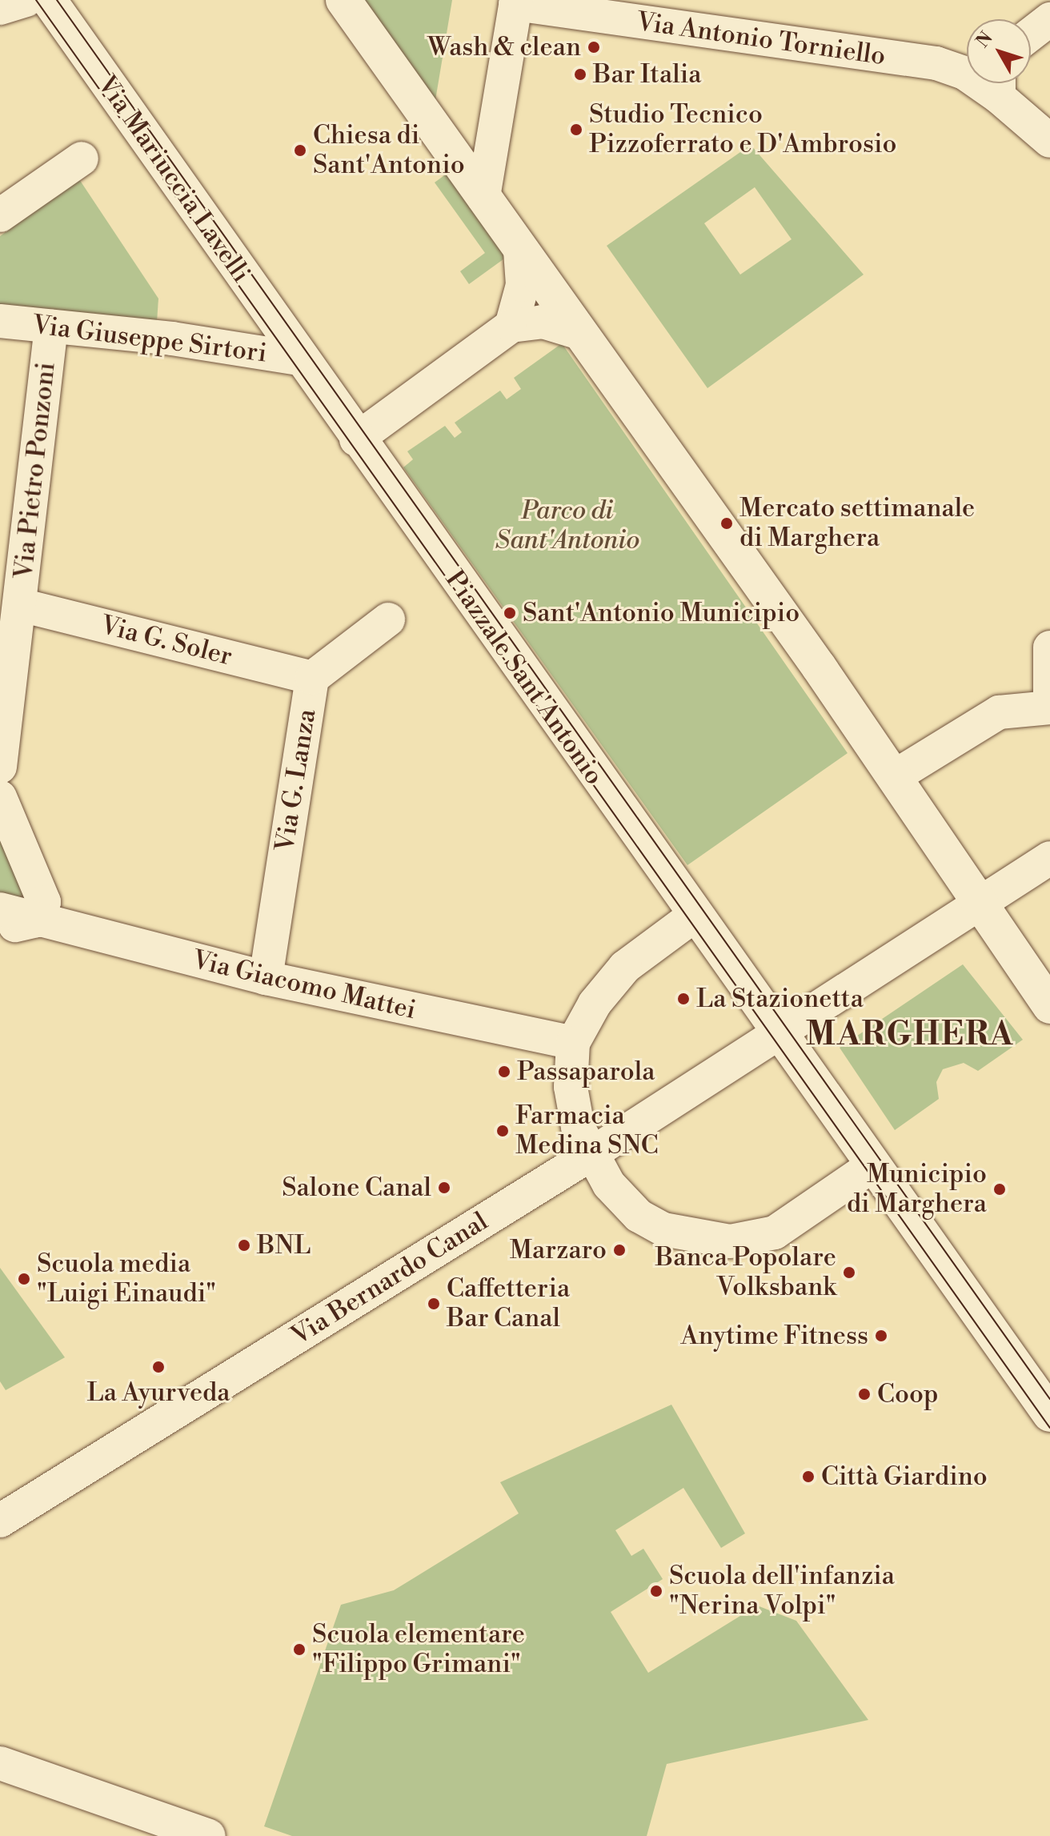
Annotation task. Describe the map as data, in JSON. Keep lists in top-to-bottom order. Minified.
{"streets":{"street":["Via Antonio Torniello","Via Mariuccia Lavelli","Via Giuseppe Sirtori","Via Pietro Ponzoni","Via G. Soler","Piazzale Sant'Antonio","Via G. Lanza","Via Giacomo Mattei","Via Bernardo Canal"]},"crossings":[["Via Mariuccia Lavelli","Via Giuseppe Sirtori"],["Via Mariuccia Lavelli","Piazzale Sant'Antonio"],["Via Giuseppe Sirtori","Via Pietro Ponzoni"],["Via Giuseppe Sirtori","Piazzale Sant'Antonio"],["Via Pietro Ponzoni","Via G. Soler"],["Via G. Soler","Via G. Lanza"],["Piazzale Sant'Antonio","Via Bernardo Canal"],["Via G. Lanza","Via Giacomo Mattei"]],"districts":["MARGHERA"],"parks":["Parco di Sant'Antonio"],"places":["Wash & clean","Bar Italia","Studio Tecnico Pizzoferrato e D'Ambrosio","Chiesa di Sant'Antonio","Mercato settimanale di Marghera","Sant'Antonio Municipio","La Stazionetta","Passaparola","Farmacia Medina SNC","Salone Canal","Municipio di Marghera","BNL","Marzaro","Banca Popolare Volksbank","Scuola media \"Luigi Einaudi\"","Caffetteria Bar Canal","Anytime Fitness","La Ayurveda","Coop","Città Giardino","Scuola dell'infanzia \"Nerina Volpi\"","Scuola elementare \"Filippo Grimani\""],"north":"top left"}
